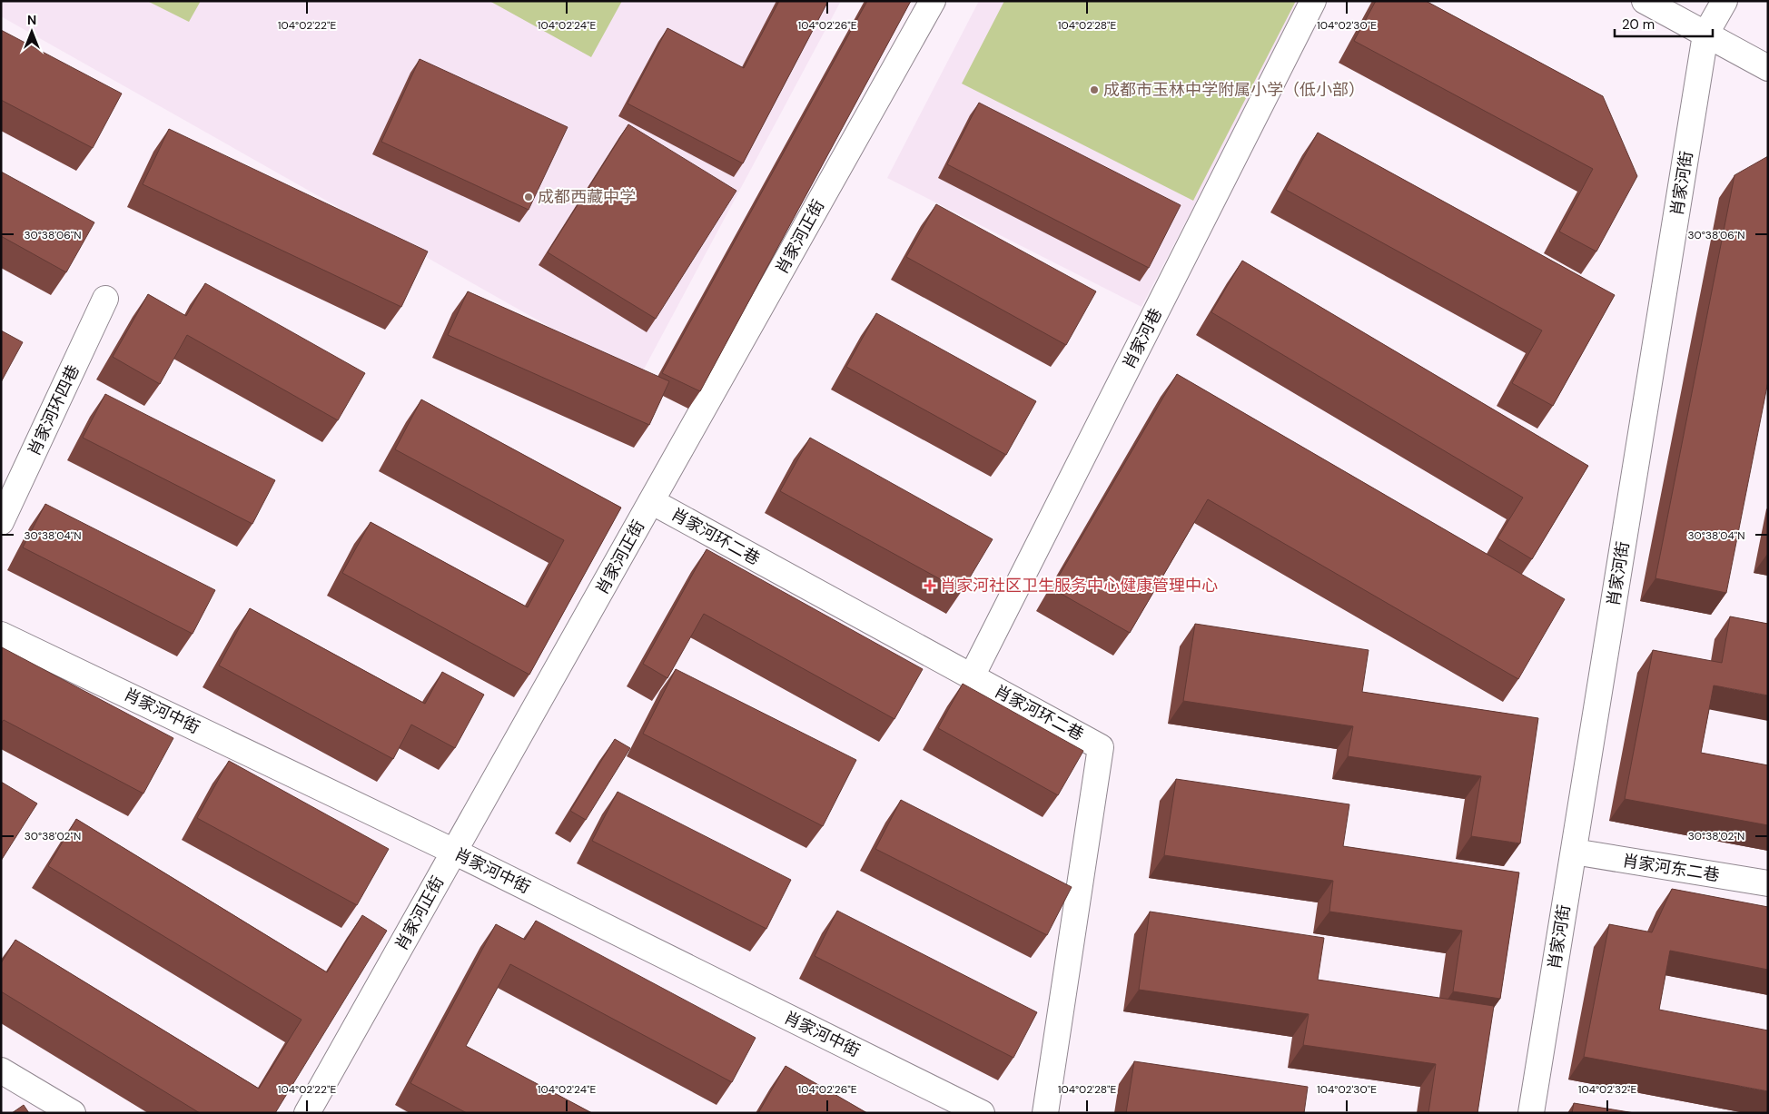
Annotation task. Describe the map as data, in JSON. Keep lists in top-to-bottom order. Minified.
{"streets":{"street":["肖家河街","肖家河正街","肖家河巷","肖家河环四巷","肖家河环二巷","肖家河中街","肖家河东二巷"]},"crossings":[["肖家河街","肖家河东二巷"],["肖家河正街","肖家河环二巷"],["肖家河正街","肖家河中街"],["肖家河巷","肖家河环二巷"]],"places":{"other":["成都市玉林中学附属小学（低小部）","成都西藏中学"],"health":["肖家河社区卫生服务中心健康管理中心"]},"scale_bar":"20 m","north":"top","coordinates":["104°02'22\"E","104°02'24\"E","104°02'26\"E","104°02'28\"E","104°02'30\"E","30°38'06\"N","30°38'04\"N","30°38'02\"N","104°02'32\"E"]}
